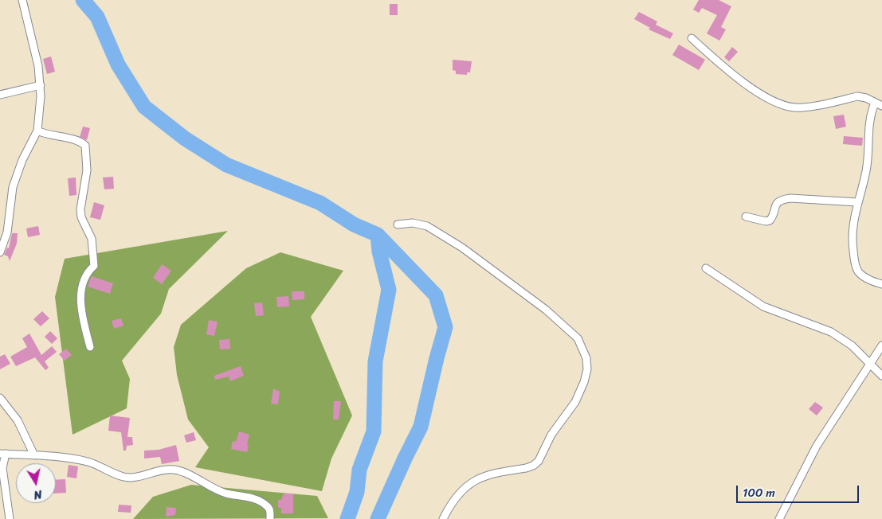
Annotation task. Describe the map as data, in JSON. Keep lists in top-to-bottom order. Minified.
{"scale_bar":"100 m","north":"bottom"}
